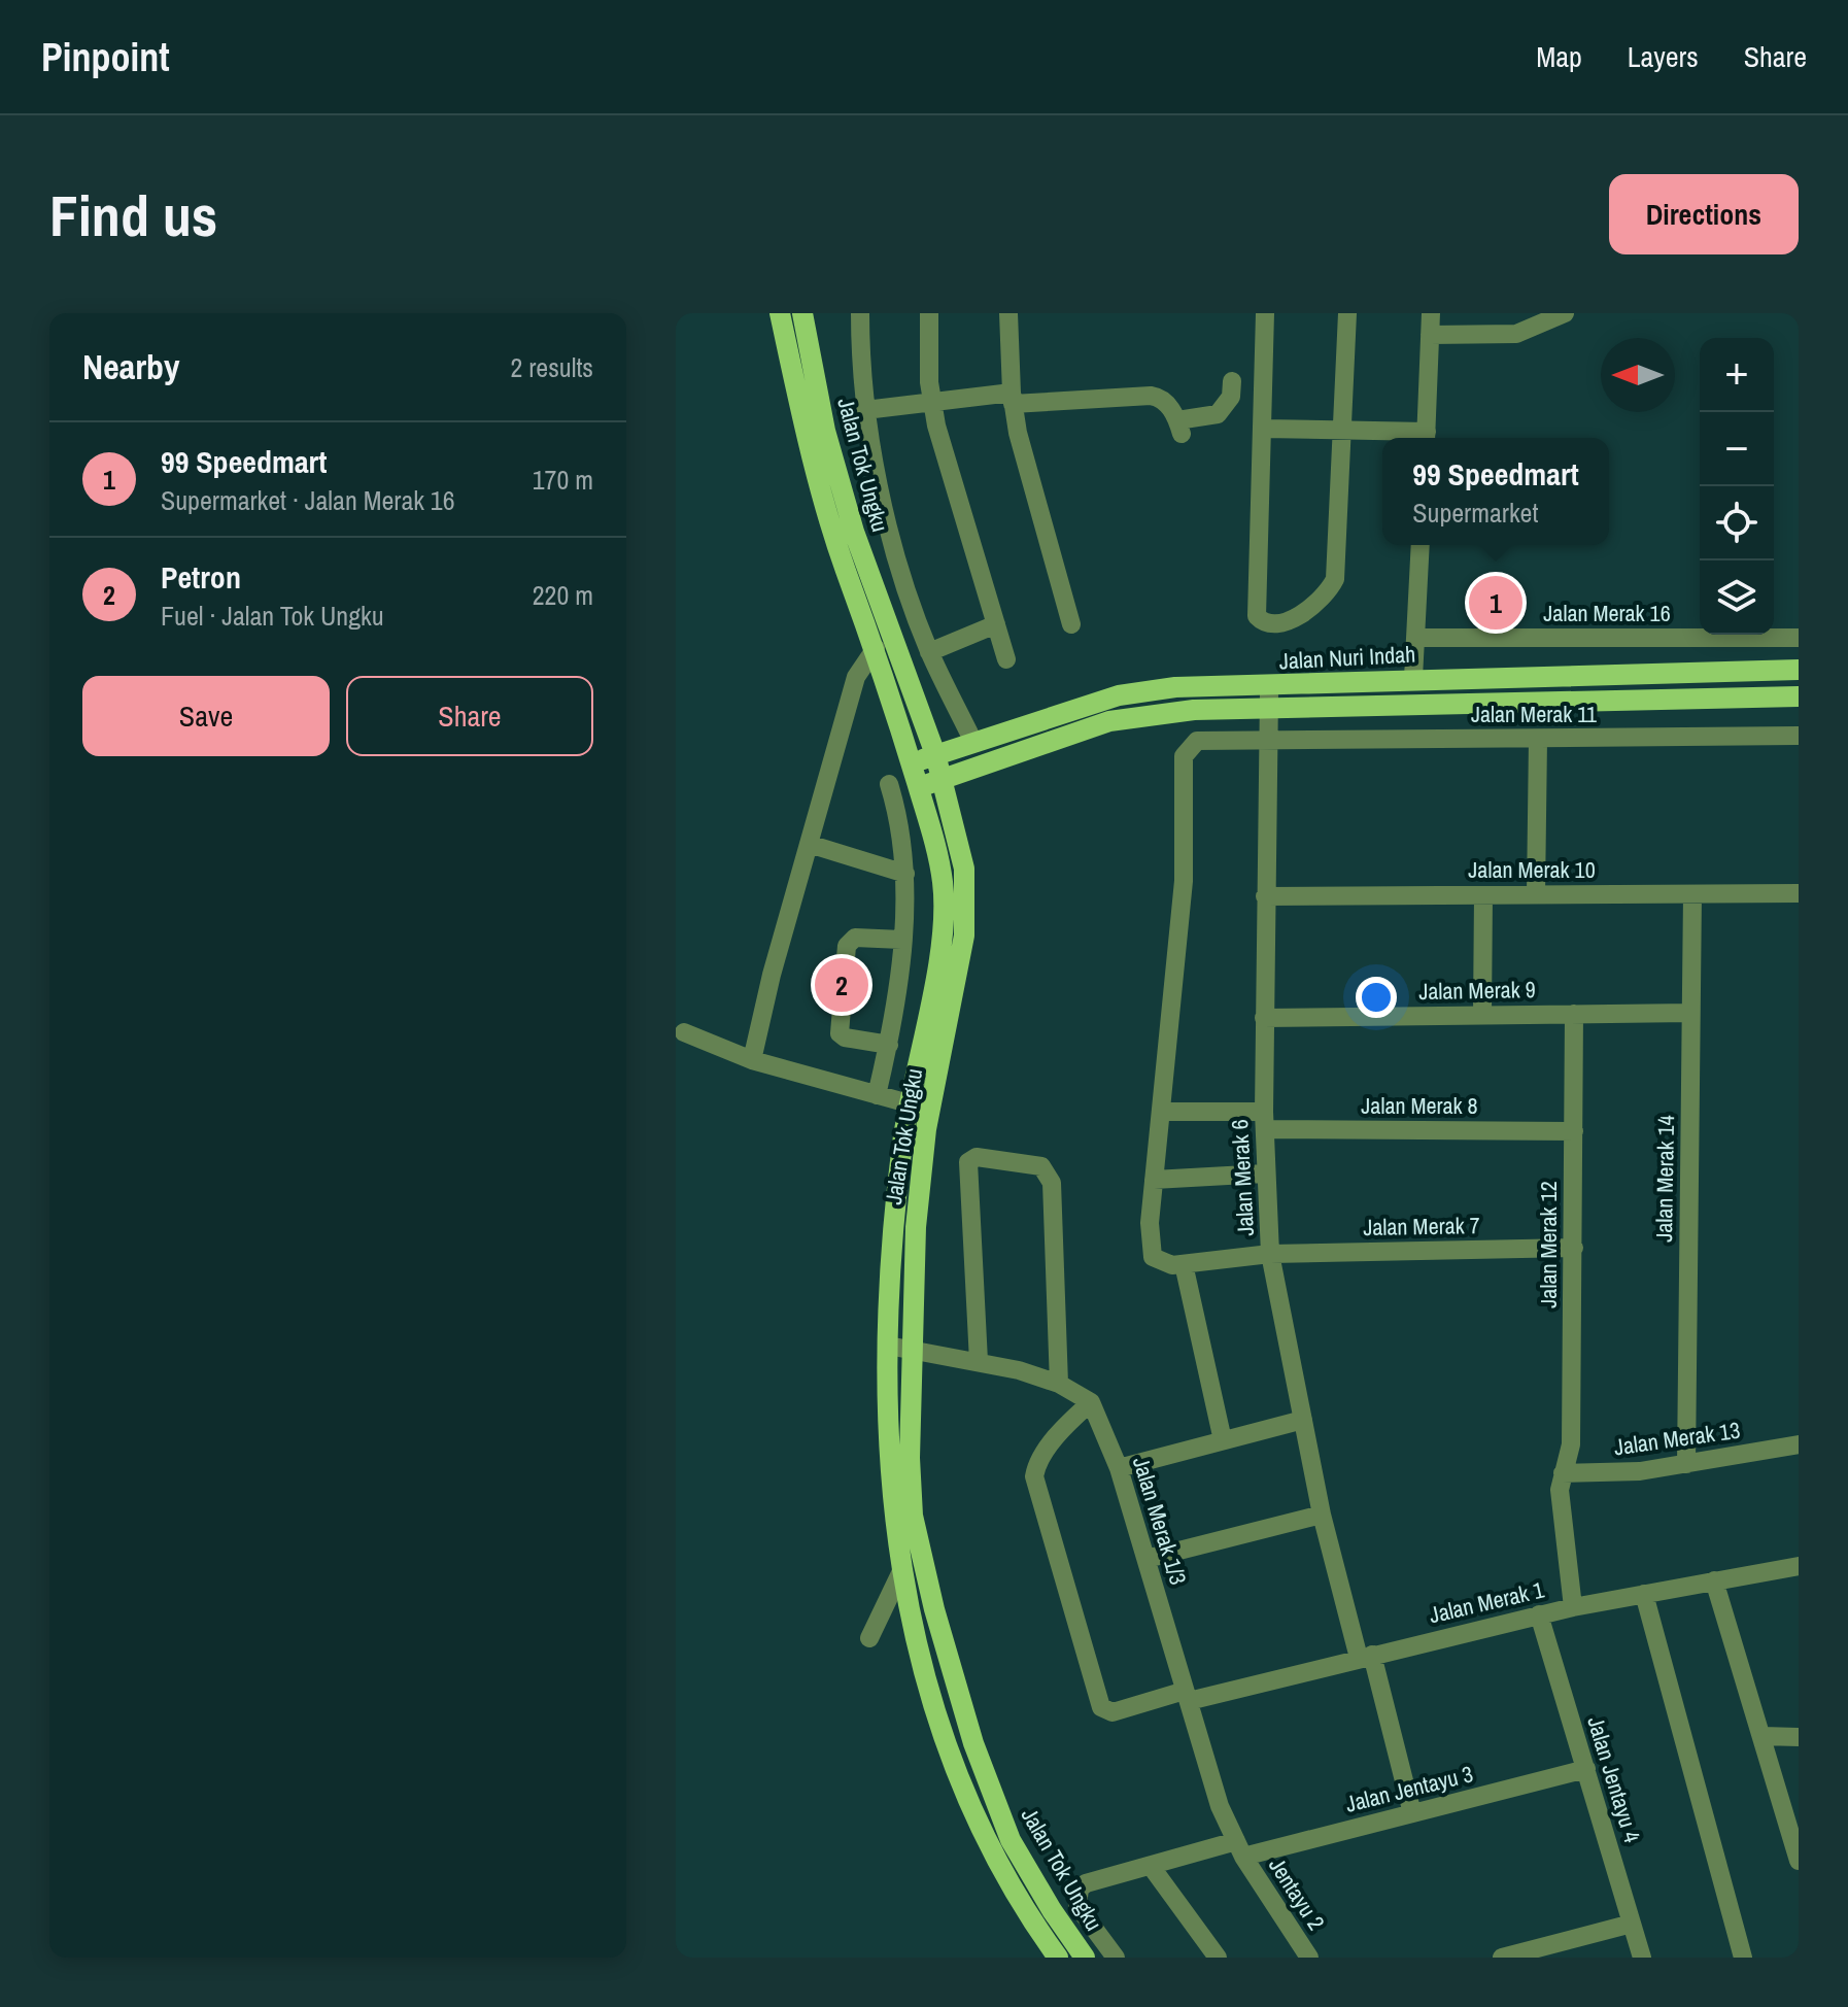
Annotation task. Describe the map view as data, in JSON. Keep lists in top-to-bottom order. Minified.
{"streets":{"main road":["Jalan Tok Ungku","Jalan Nuri Indah"],"street":["Jalan Merak 16","Jalan Merak 11","Jalan Merak 10","Jalan Merak 9","Jalan Merak 8","Jalan Merak 6","Jalan Merak 14","Jalan Merak 7","Jalan Merak 12","Jalan Merak 13","Jalan Merak 1/3","Jalan Merak 1","Jalan Jentayu 4","Jalan Jentayu 3","Jentayu 2"]},"crossings":[["Jalan Tok Ungku","Jalan Nuri Indah"],["Jalan Nuri Indah","Jalan Merak 6"],["Jalan Merak 11","Jalan Merak 8"],["Jalan Merak 11","Jalan Merak 6"],["Jalan Merak 11","Jalan Merak 7"],["Jalan Merak 10","Jalan Merak 6"],["Jalan Merak 10","Jalan Merak 14"],["Jalan Merak 9","Jalan Merak 6"],["Jalan Merak 9","Jalan Merak 14"],["Jalan Merak 9","Jalan Merak 12"],["Jalan Merak 8","Jalan Merak 6"],["Jalan Merak 8","Jalan Merak 12"],["Jalan Merak 6","Jalan Merak 7"],["Jalan Merak 6","Jalan Merak 1"],["Jalan Merak 6","Jalan Jentayu 3"],["Jalan Merak 14","Jalan Merak 13"],["Jalan Merak 7","Jalan Merak 12"],["Jalan Merak 12","Jalan Merak 13"],["Jalan Merak 12","Jalan Merak 1"],["Jalan Merak 1/3","Jalan Merak 1"],["Jalan Merak 1/3","Jalan Jentayu 3"],["Jalan Merak 1/3","Jentayu 2"],["Jalan Merak 1","Jalan Jentayu 4"],["Jalan Jentayu 4","Jalan Jentayu 3"],["Jalan Jentayu 3","Jentayu 2"]],"north":"left","page":{"header":"Pinpoint","nav":["Map","Layers","Share"],"buttons":["Directions",["Save","Share"]],"title":"Find us","heading":["Nearby","2 results"],"map_buttons":["+","−"],"list":[{"mark":"1","name":"99 Speedmart","note":"Supermarket · Jalan Merak 16","value":"170 m"},{"mark":"2","name":"Petron","note":"Fuel · Jalan Tok Ungku","value":"220 m"}],"popup":["99 Speedmart","Supermarket"],"pins":["1","2"]}}
